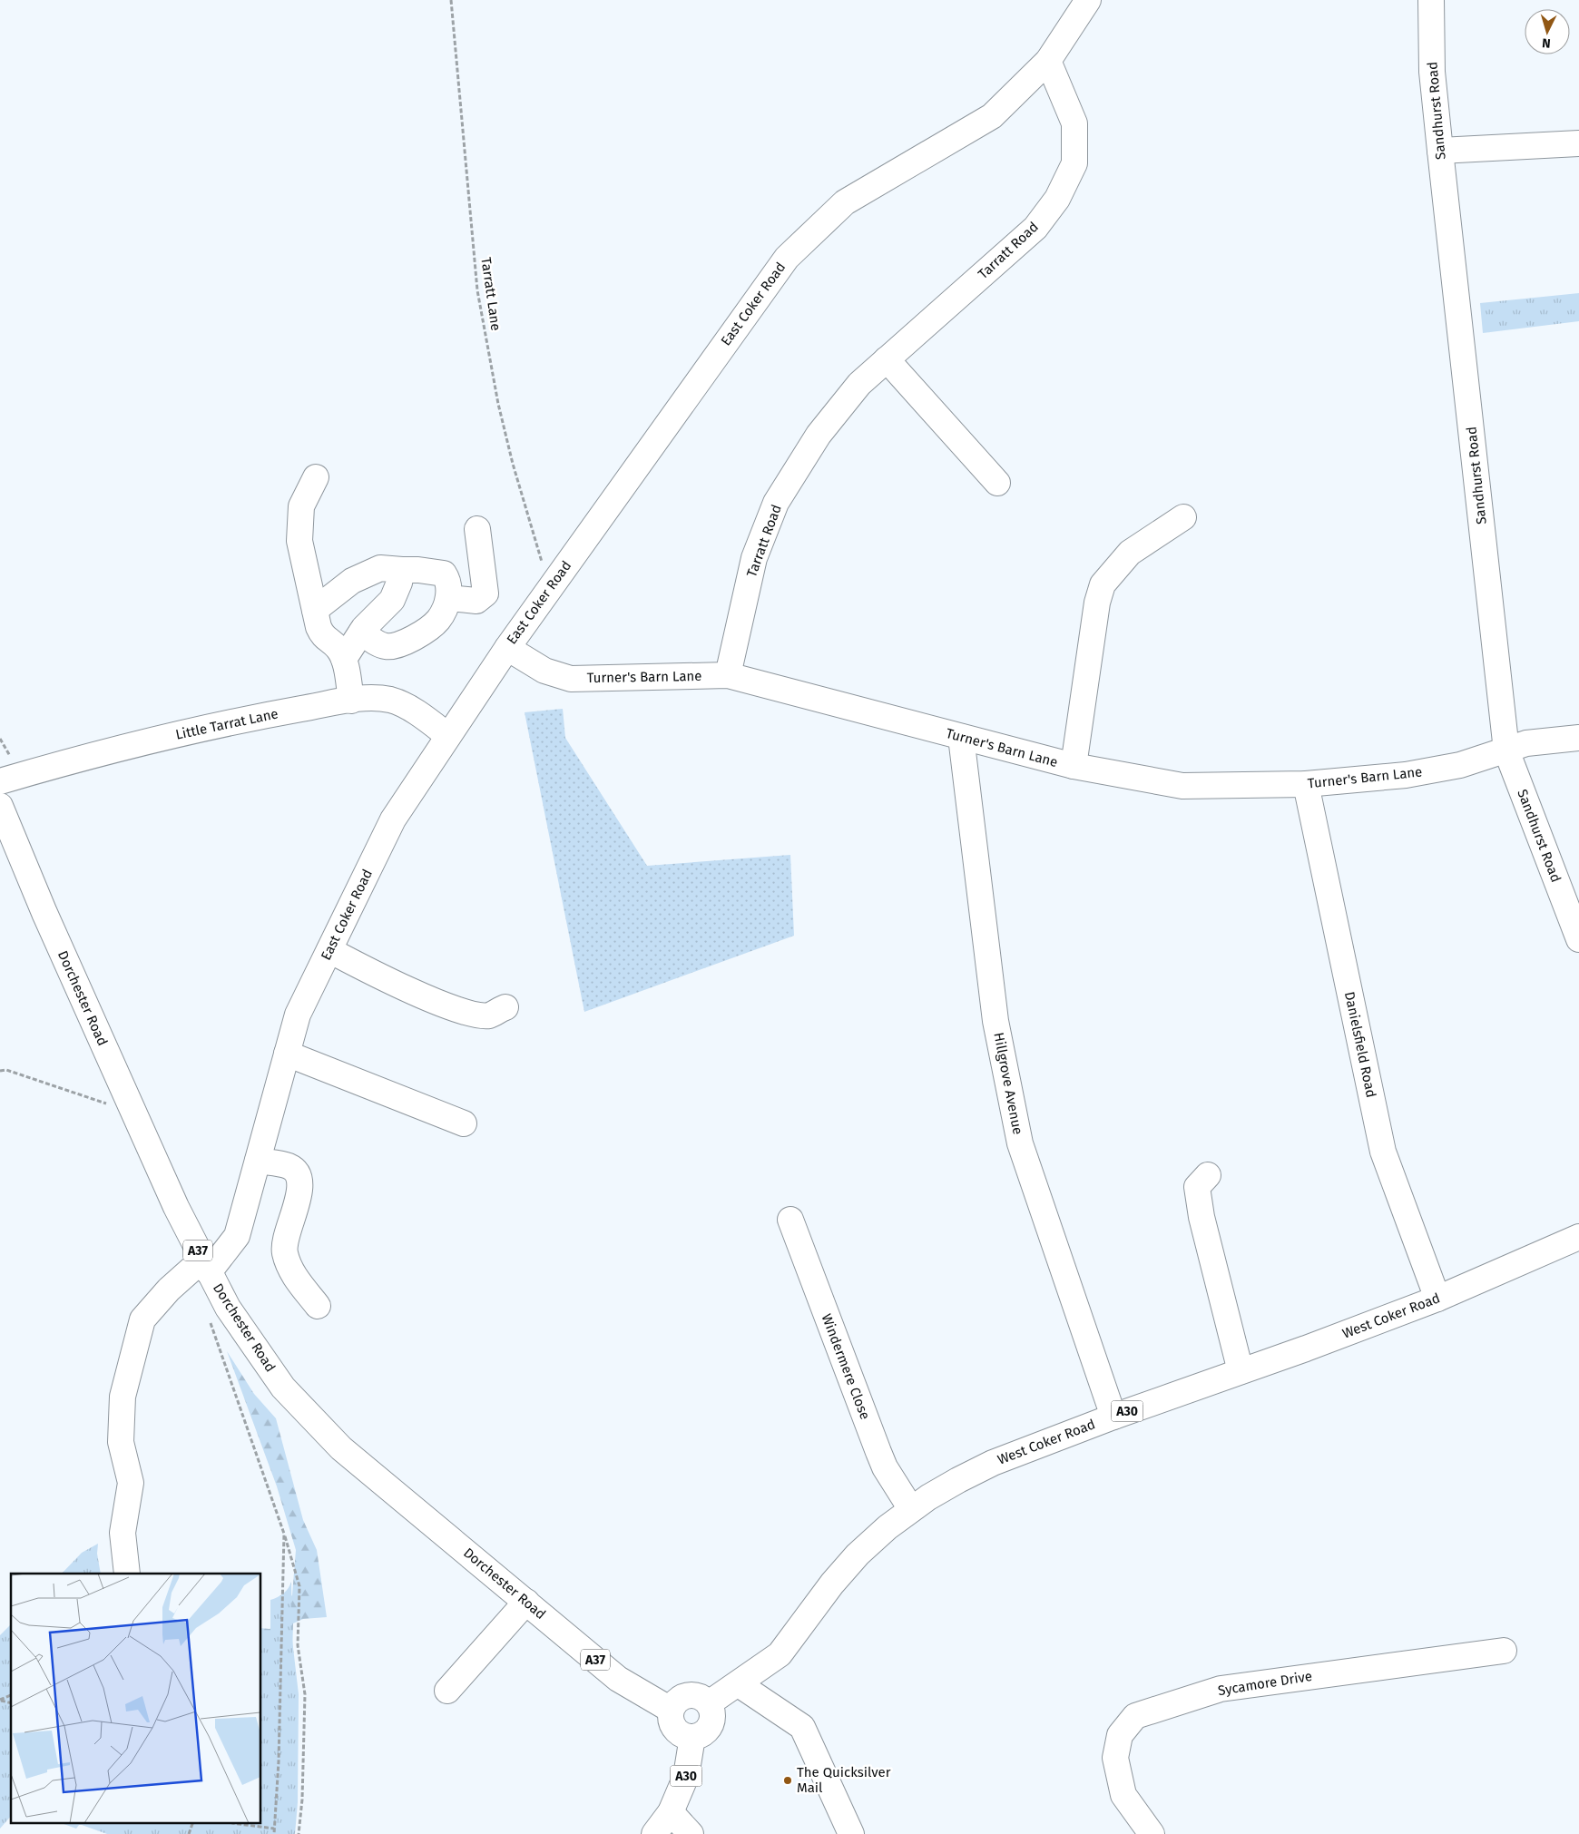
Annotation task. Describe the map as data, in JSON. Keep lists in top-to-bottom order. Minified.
{"streets":{"main road":["Sandhurst Road","Tarratt Road","East Coker Road","Turner's Barn Lane","Little Tarrat Lane","Dorchester Road","Danielsfield Road","Hillgrove Avenue","A37","West Coker Road","Windermere Close","A30","Sycamore Drive"],"path":["Tarratt Lane"]},"crossings":[["Sandhurst Road","Turner's Barn Lane"],["Tarratt Road","East Coker Road"],["Tarratt Road","Turner's Barn Lane"],["Tarratt Lane","East Coker Road"],["East Coker Road","Turner's Barn Lane"],["East Coker Road","Little Tarrat Lane"],["East Coker Road","Dorchester Road"],["Turner's Barn Lane","Danielsfield Road"],["Turner's Barn Lane","Hillgrove Avenue"],["Dorchester Road","West Coker Road"],["Dorchester Road","A30"],["Danielsfield Road","West Coker Road"],["Hillgrove Avenue","West Coker Road"],["West Coker Road","Windermere Close"],["West Coker Road","A30"]],"places":["The Quicksilver Mail"],"north":"bottom"}
